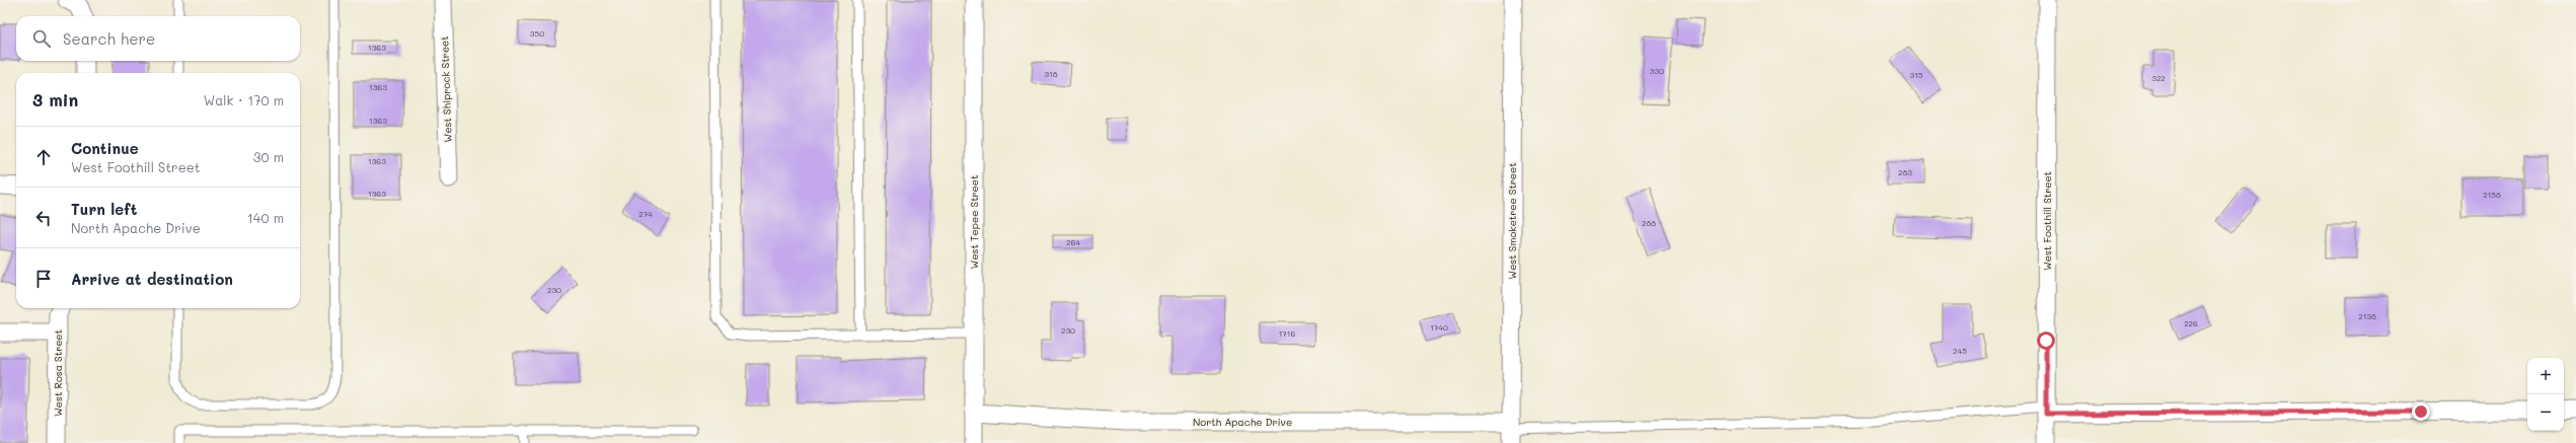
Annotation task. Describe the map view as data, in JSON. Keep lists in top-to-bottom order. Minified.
{"streets":{"street":["West Shiprock Street","West Smoketree Street","West Foothill Street","West Tepee Street","West Rosa Street","North Apache Drive"]},"crossings":[["West Smoketree Street","North Apache Drive"],["West Tepee Street","North Apache Drive"]],"house_numbers":["350","1363","330","318","315","322","1363","1363","1363","283","1363","2158","274","288","264","230","2138","226","1740","230","1716","245"],"page":{"search":"Search here","heading":["3 min","Walk · 170 m"],"list":[["Continue","West Foothill Street","30 m"],["Turn left","North Apache Drive","140 m"],"Arrive at destination"],"map_buttons":["+","−"]}}
